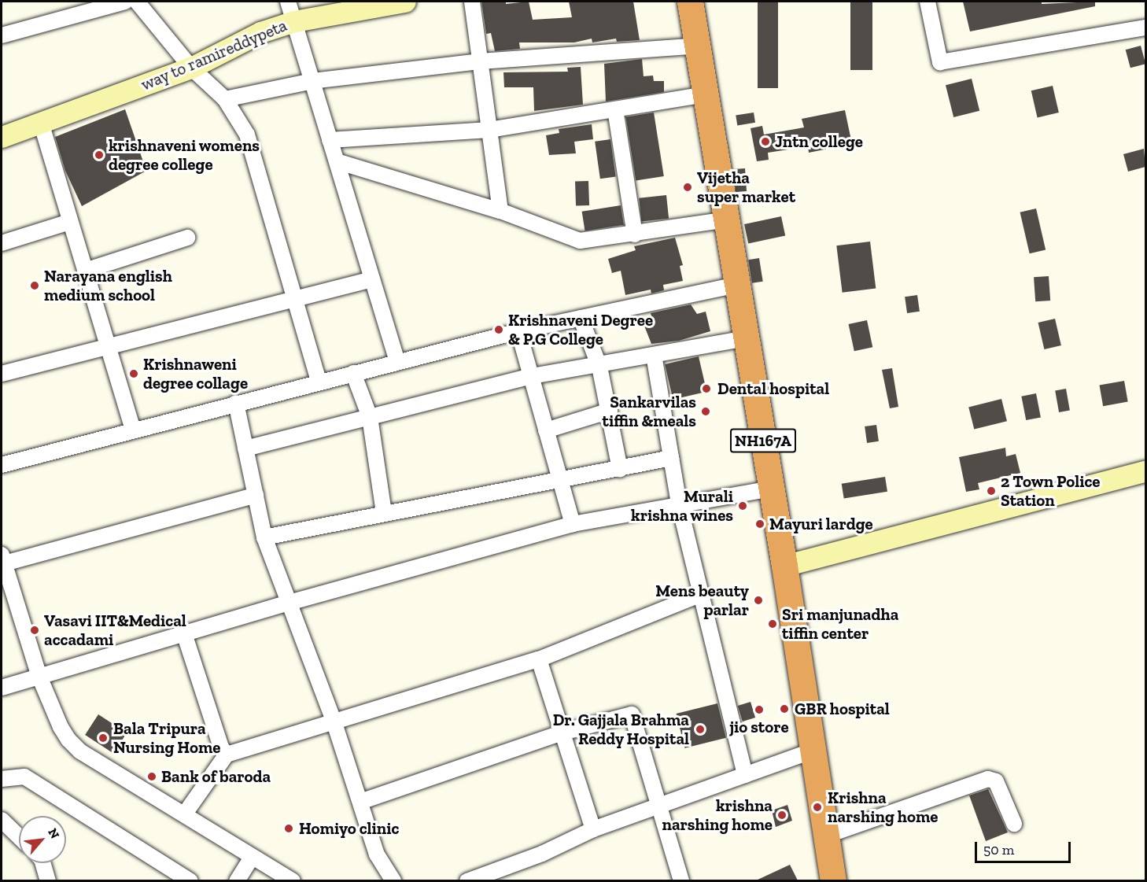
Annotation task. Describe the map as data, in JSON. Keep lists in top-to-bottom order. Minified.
{"streets":{"highway":["NH167A"],"street":["way to ramireddypeta"]},"places":["Jntn college","krishnaveni womens degree college","Vijetha super market","Narayana english medium school","Krishnaveni Degree & P.G College","Krishnaweni degree collage","Dental hospital","Sankarvilas tiffin &meals","2 Town Police Station","Murali krishna wines","Mayuri lardge","Mens beauty parlar","Sri manjunadha tiffin center","Vasavi IIT&Medical accadami","GBR hospital","jio store","Dr. Gajjala Brahma Reddy Hospital","Bala Tripura Nursing Home","Bank of baroda","Krishna narshing home","krishna narshing home","Homiyo clinic"],"scale_bar":"50 m","north":"top right"}
